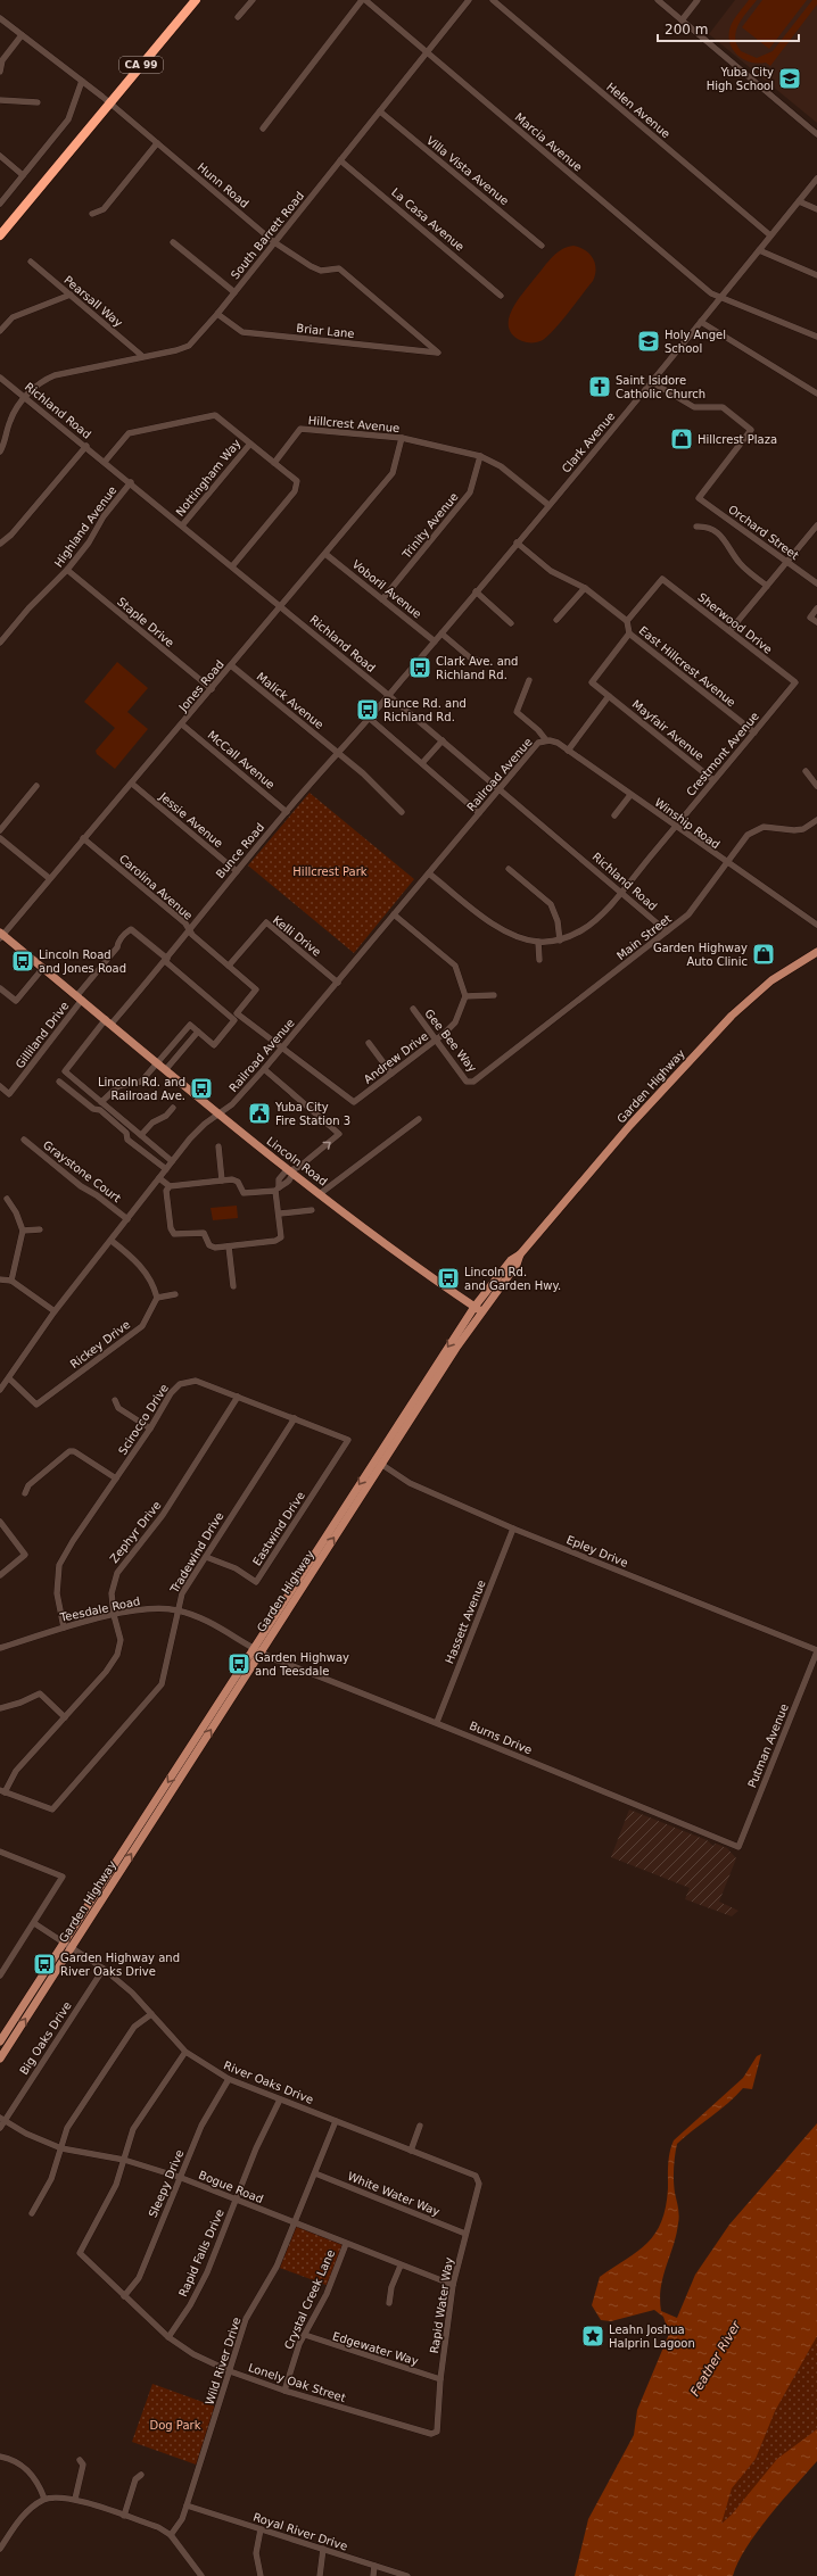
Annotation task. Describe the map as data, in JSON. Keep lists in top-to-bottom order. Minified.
{"streets":{"highway":["CA 99"],"main road":["Garden Highway","Lincoln Road"],"street":["Helen Avenue","Marcia Avenue","Villa Vista Avenue","Hunn Road","La Casa Avenue","South Barrett Road","Pearsall Way","Briar Lane","Richland Road","Hillcrest Avenue","Clark Avenue","Nottingham Way","Trinity Avenue","Highland Avenue","Orchard Street","Voboril Avenue","Staple Drive","Sherwood Drive","East Hillcrest Avenue","Jones Road","Malick Avenue","Mayfair Avenue","Crestmont Avenue","McCall Avenue","Railroad Avenue","Jessie Avenue","Winship Road","Bunce Road","Carolina Avenue","Kelli Drive","Main Street","Gilliland Drive","Gee Bee Way","Andrew Drive","Graystone Court","Rickey Drive","Scirocco Drive","Eastwind Drive","Zephyr Drive","Epley Drive","Tradewind Drive","Teesdale Road","Hassett Avenue","Burns Drive","Putman Avenue","Big Oaks Drive","River Oaks Drive","Sleepy Drive","Bogue Road","White Water Way","Rapid Falls Drive","Crystal Creek Lane","Rapid Water Way","Edgewater Way","Wild River Drive","Lonely Oak Street","Royal River Drive"]},"crossings":[["CA 99","Hunn Road"],["Helen Avenue","Clark Avenue"],["Marcia Avenue","South Barrett Road"],["Marcia Avenue","Clark Avenue"],["Villa Vista Avenue","South Barrett Road"],["Hunn Road","South Barrett Road"],["Hunn Road","Briar Lane"],["La Casa Avenue","South Barrett Road"],["South Barrett Road","Pearsall Way"],["South Barrett Road","Briar Lane"],["South Barrett Road","Richland Road"],["Richland Road","Clark Avenue"],["Richland Road","Nottingham Way"],["Richland Road","Highland Avenue"],["Richland Road","Jones Road"],["Richland Road","Crestmont Avenue"],["Richland Road","Railroad Avenue"],["Richland Road","Bunce Road"],["Richland Road","Main Street"],["Hillcrest Avenue","Clark Avenue"],["Hillcrest Avenue","Trinity Avenue"],["Hillcrest Avenue","Jones Road"],["Clark Avenue","Orchard Street"],["Clark Avenue","Voboril Avenue"],["Clark Avenue","East Hillcrest Avenue"],["Clark Avenue","Bunce Road"],["Trinity Avenue","Voboril Avenue"],["Highland Avenue","Staple Drive"],["Voboril Avenue","Jones Road"],["Staple Drive","Jones Road"],["Sherwood Drive","East Hillcrest Avenue"],["Sherwood Drive","Crestmont Avenue"],["East Hillcrest Avenue","Mayfair Avenue"],["East Hillcrest Avenue","Crestmont Avenue"],["Jones Road","Malick Avenue"],["Jones Road","McCall Avenue"],["Jones Road","Jessie Avenue"],["Jones Road","Carolina Avenue"],["Jones Road","Lincoln Road"],["Malick Avenue","Bunce Road"],["Mayfair Avenue","Crestmont Avenue"],["Crestmont Avenue","Railroad Avenue"],["Crestmont Avenue","Winship Road"],["McCall Avenue","Bunce Road"],["Railroad Avenue","Winship Road"],["Railroad Avenue","Kelli Drive"],["Railroad Avenue","Andrew Drive"],["Railroad Avenue","Lincoln Road"],["Railroad Avenue","Graystone Court"],["Railroad Avenue","Rickey Drive"],["Jessie Avenue","Bunce Road"],["Winship Road","Main Street"],["Bunce Road","Carolina Avenue"],["Bunce Road","Lincoln Road"],["Carolina Avenue","Kelli Drive"],["Carolina Avenue","Andrew Drive"],["Main Street","Gee Bee Way"],["Gilliland Drive","Lincoln Road"],["Gee Bee Way","Andrew Drive"],["Garden Highway","Lincoln Road"],["Garden Highway","Epley Drive"],["Garden Highway","Teesdale Road"],["Garden Highway","Burns Drive"],["Garden Highway","River Oaks Drive"],["Scirocco Drive","Eastwind Drive"],["Scirocco Drive","Zephyr Drive"],["Scirocco Drive","Tradewind Drive"],["Scirocco Drive","Teesdale Road"],["Eastwind Drive","Tradewind Drive"],["Zephyr Drive","Tradewind Drive"],["Zephyr Drive","Teesdale Road"],["Epley Drive","Hassett Avenue"],["Epley Drive","Putman Avenue"],["Tradewind Drive","Teesdale Road"],["Teesdale Road","Burns Drive"],["Hassett Avenue","Burns Drive"],["Burns Drive","Putman Avenue"],["Big Oaks Drive","River Oaks Drive"],["Big Oaks Drive","Bogue Road"],["River Oaks Drive","Sleepy Drive"],["River Oaks Drive","Rapid Falls Drive"],["River Oaks Drive","Rapid Water Way"],["River Oaks Drive","Wild River Drive"],["Sleepy Drive","Bogue Road"],["Sleepy Drive","Lonely Oak Street"],["Bogue Road","Rapid Falls Drive"],["Bogue Road","Crystal Creek Lane"],["Bogue Road","Rapid Water Way"],["Bogue Road","Wild River Drive"],["Bogue Road","Lonely Oak Street"],["White Water Way","Rapid Water Way"],["White Water Way","Wild River Drive"],["Rapid Falls Drive","Lonely Oak Street"],["Crystal Creek Lane","Edgewater Way"],["Crystal Creek Lane","Lonely Oak Street"],["Rapid Water Way","Edgewater Way"],["Rapid Water Way","Lonely Oak Street"],["Wild River Drive","Lonely Oak Street"],["Wild River Drive","Royal River Drive"]],"water":["Feather River"],"parks":["Hillcrest Park","Dog Park"],"places":{"school or university":["Yuba City High School","Holy Angel School"],"church":["Saint Isidore Catholic Church"],"shop":["Hillcrest Plaza","Garden Highway Auto Clinic"],"bus stop":["Clark Ave. and Richland Rd.","Bunce Rd. and Richland Rd.","Lincoln Road and Jones Road","Lincoln Rd. and Railroad Ave.","Lincoln Rd. and Garden Hwy.","Garden Highway and Teesdale","Garden Highway and River Oaks Drive"],"public building":["Yuba City Fire Station 3"],"place":["Leahn Joshua Halprin Lagoon"]},"scale_bar":"200 m"}
